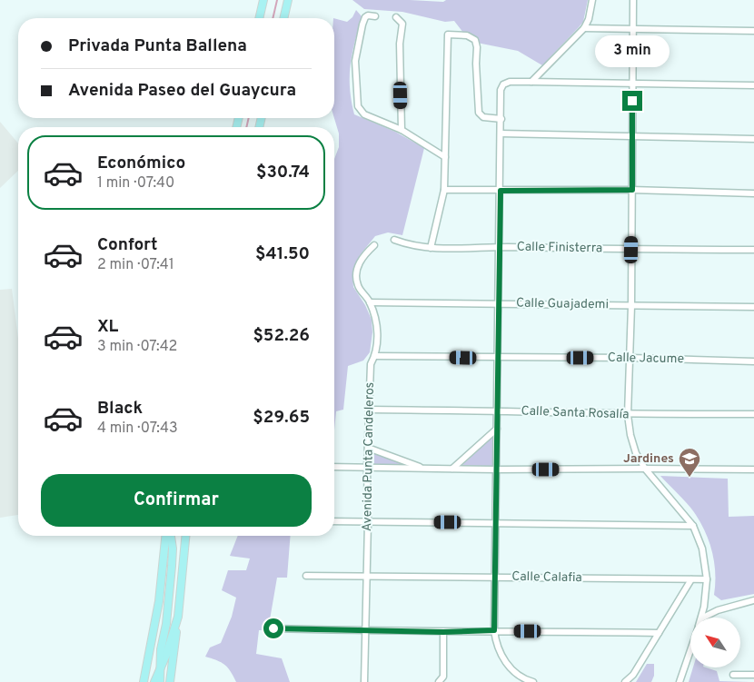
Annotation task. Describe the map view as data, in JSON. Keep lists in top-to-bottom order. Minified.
{"streets":{"street":["Calle Finisterra","Calle Guajademi","Calle Jacume","Calle Santa Rosalía","Avenida Punta Candeleros","Calle Calafia"]},"crossings":[["Calle Guajademi","Avenida Punta Candeleros"],["Calle Jacume","Avenida Punta Candeleros"],["Calle Santa Rosalía","Avenida Punta Candeleros"],["Avenida Punta Candeleros","Calle Calafia"]],"places":{"school or university":["Jardines"]},"north":"top left","page":{"banner":["Privada Punta Ballena","Avenida Paseo del Guaycura"],"bubble":"3 min","list":[{"name":"Económico","note":"1 min · 07:40","value":"$30.74"},{"name":"Confort","note":"2 min · 07:41","value":"$41.50"},{"name":"XL","note":"3 min · 07:42","value":"$52.26"},{"name":"Black","note":"4 min · 07:43","value":"$29.65"}],"buttons":"Confirmar"}}
